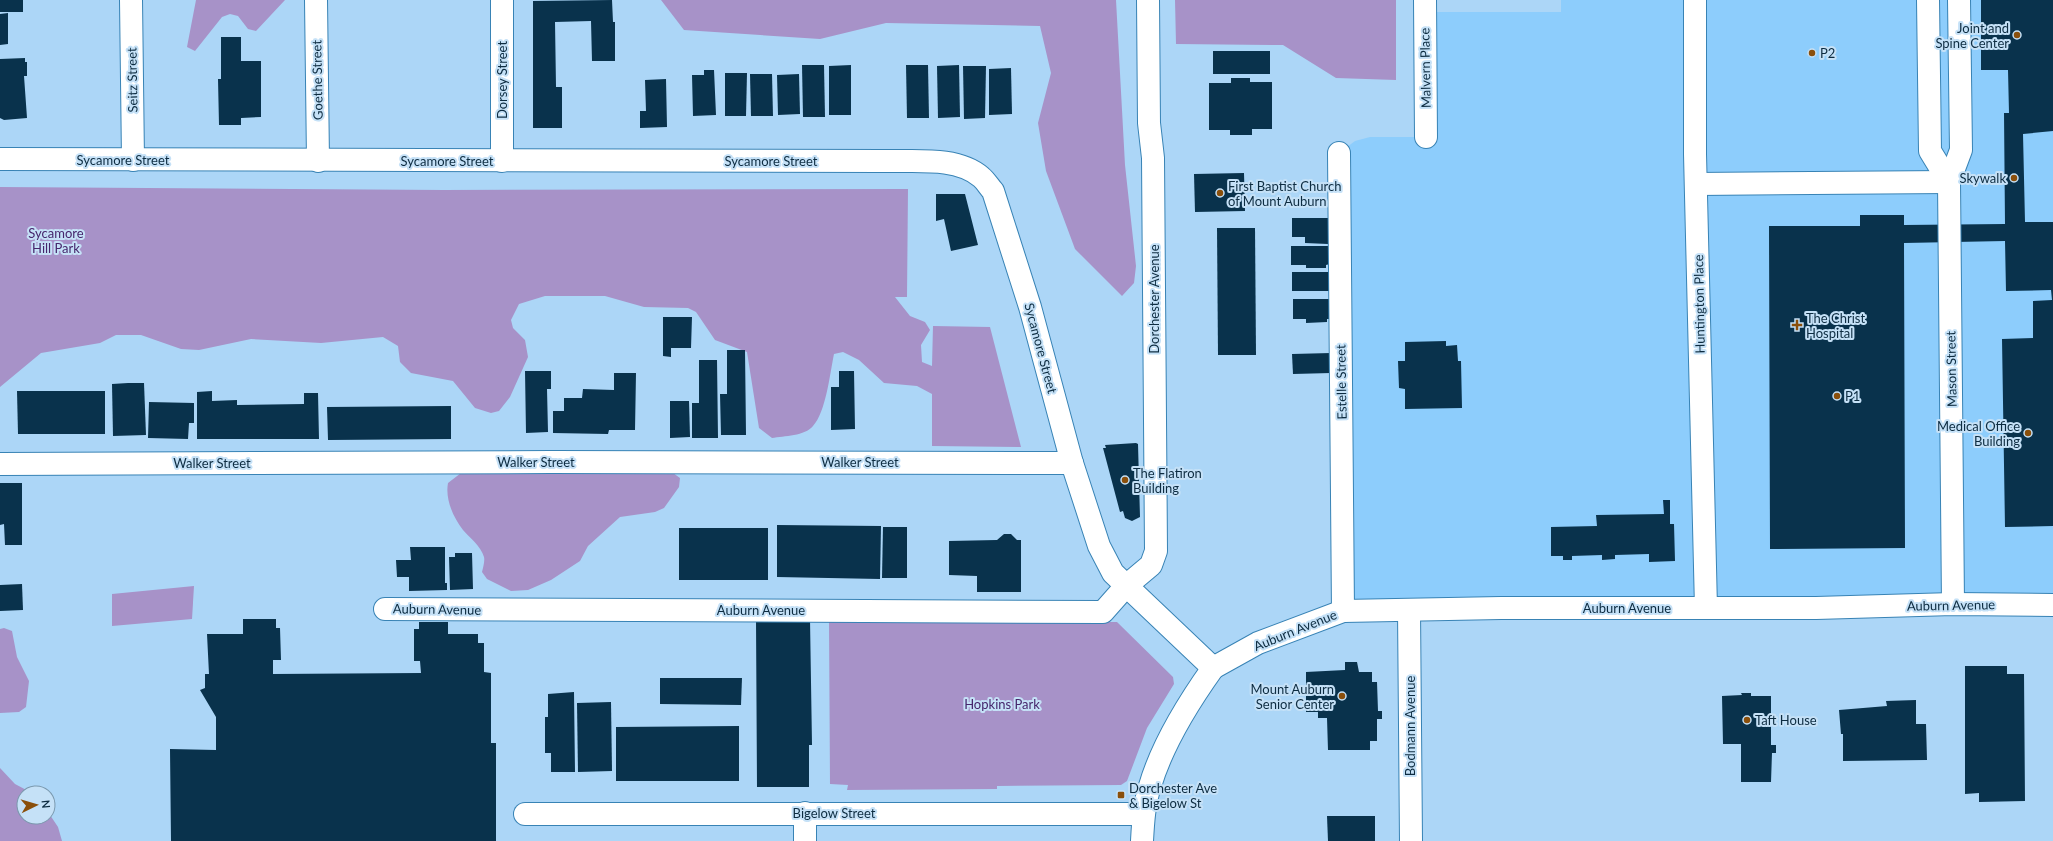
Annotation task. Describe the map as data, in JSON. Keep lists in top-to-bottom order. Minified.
{"streets":{"street":["Malvern Place","Seitz Street","Goethe Street","Dorsey Street","Sycamore Street","Dorchester Avenue","Huntington Place","Mason Street","Estelle Street","Walker Street","Auburn Avenue","Bodmann Avenue","Bigelow Street"]},"crossings":[["Seitz Street","Sycamore Street"],["Goethe Street","Sycamore Street"],["Dorsey Street","Sycamore Street"],["Sycamore Street","Dorchester Avenue"],["Sycamore Street","Walker Street"],["Sycamore Street","Auburn Avenue"],["Dorchester Avenue","Auburn Avenue"],["Huntington Place","Auburn Avenue"],["Mason Street","Auburn Avenue"],["Estelle Street","Auburn Avenue"],["Auburn Avenue","Bodmann Avenue"]],"parks":["Sycamore Hill Park","Hopkins Park"],"places":{"other":["Joint and Spine Center","P2","Skywalk","First Baptist Church of Mount Auburn","P1","Medical Office Building","The Flatiron Building","Mount Auburn Senior Center","Taft House"],"health":["The Christ Hospital"],"transit":["Dorchester Ave & Bigelow St"]},"north":"right"}
